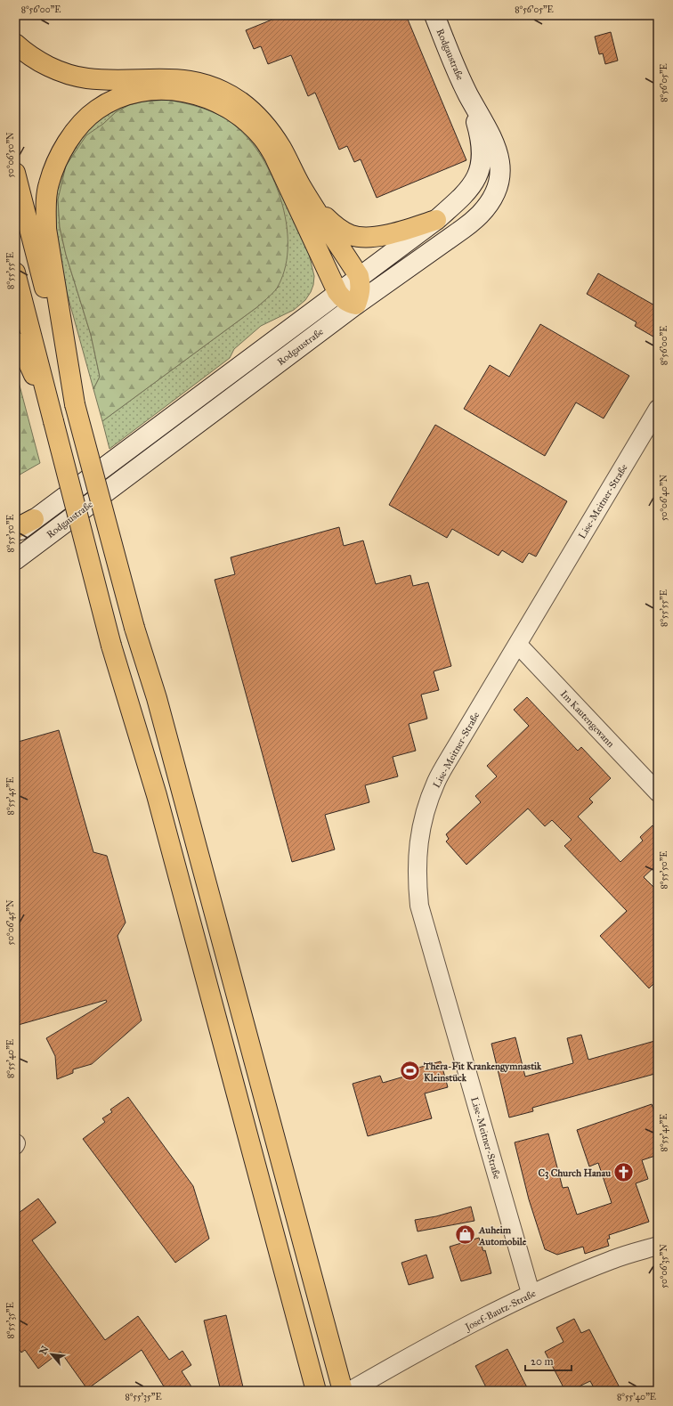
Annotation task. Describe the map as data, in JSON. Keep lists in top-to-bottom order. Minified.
{"streets":{"main road":["Rodgaustraße"],"street":["Lise-Meitner-Straße","Im Kautengewann","Josef-Bautz-Straße"]},"crossings":[["Lise-Meitner-Straße","Im Kautengewann"],["Lise-Meitner-Straße","Josef-Bautz-Straße"]],"places":{"sports":["Thera-Fit Krankengymnastik Kleinstück"],"church":["C3 Church Hanau"],"shop":["Auheim Automobile"]},"scale_bar":"20 m","north":"top left","coordinates":["8°56'00\"E","8°56'05\"E","50°06'50\"N","8°55'55\"E","50°06'40\"N","8°55'50\"E","8°55'45\"E","50°06'45\"N","8°55'40\"E","50°06'35\"N","8°55'35\"E"]}
